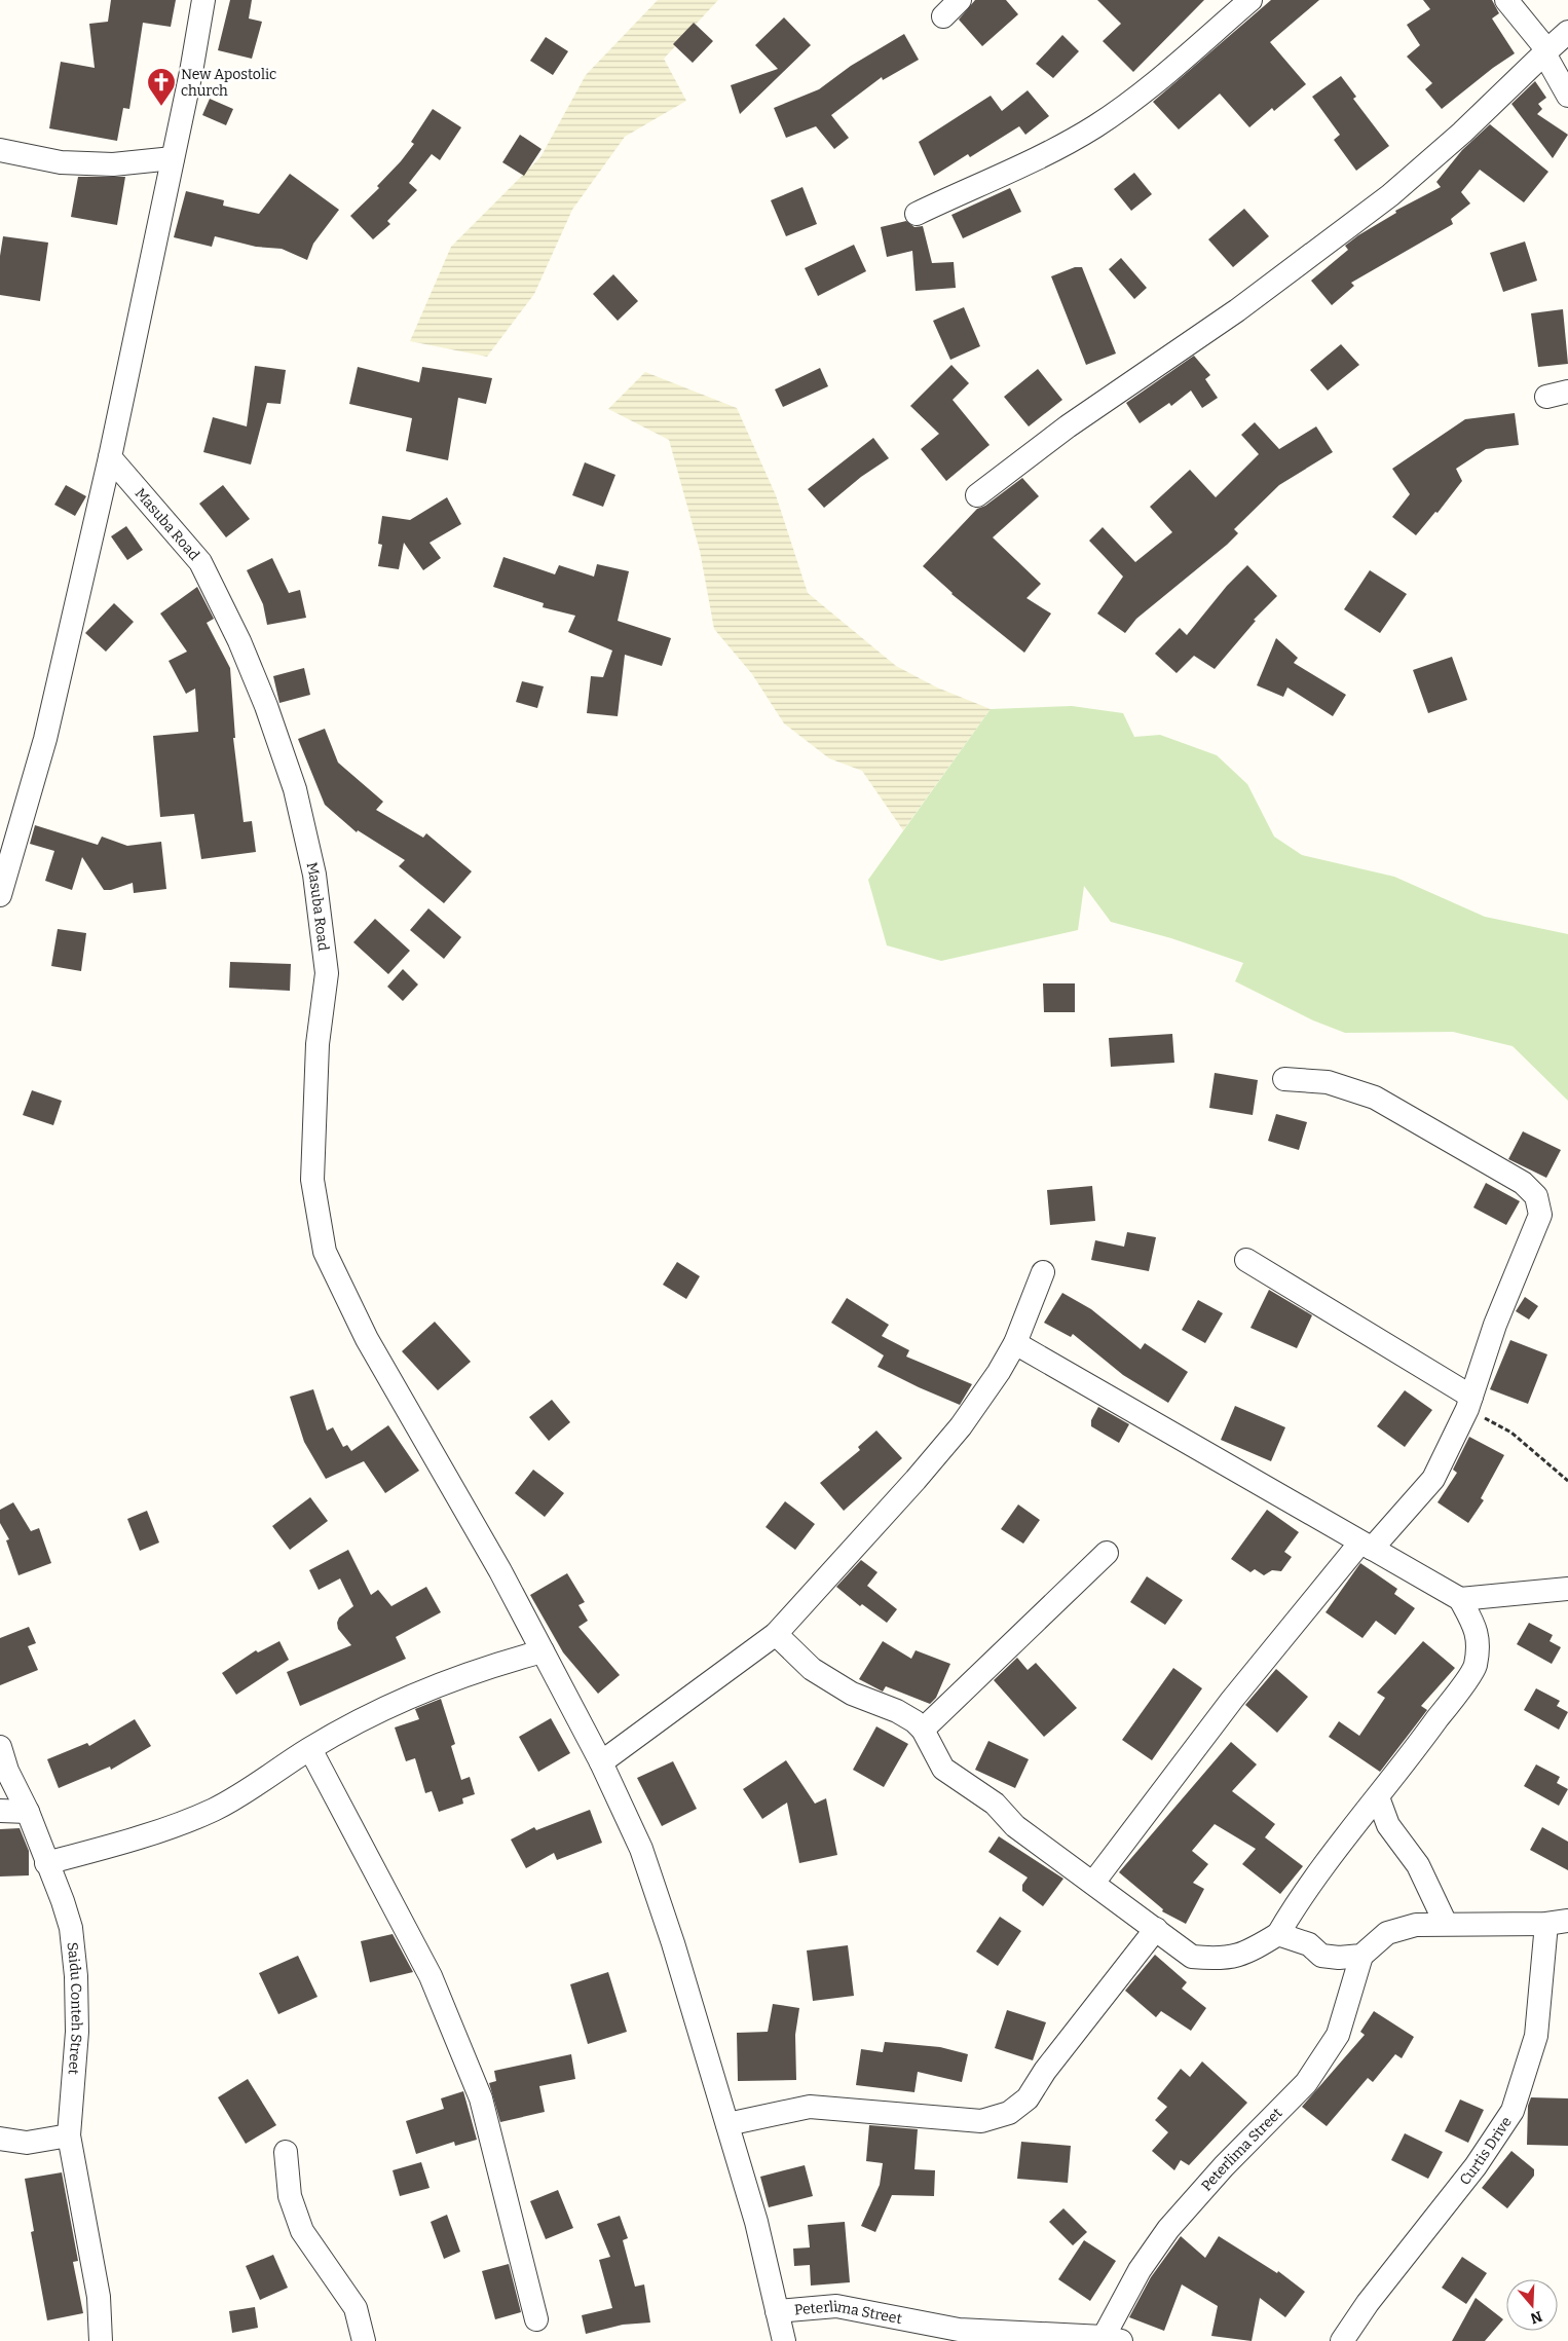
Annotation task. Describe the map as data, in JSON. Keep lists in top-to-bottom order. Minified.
{"streets":{"street":["Masuba Road","Saidu Conteh Street","Peterlima Street","Curtis Drive"]},"crossings":[["Masuba Road","Peterlima Street"]],"places":{"church":["New Apostolic church"]},"north":"bottom"}
